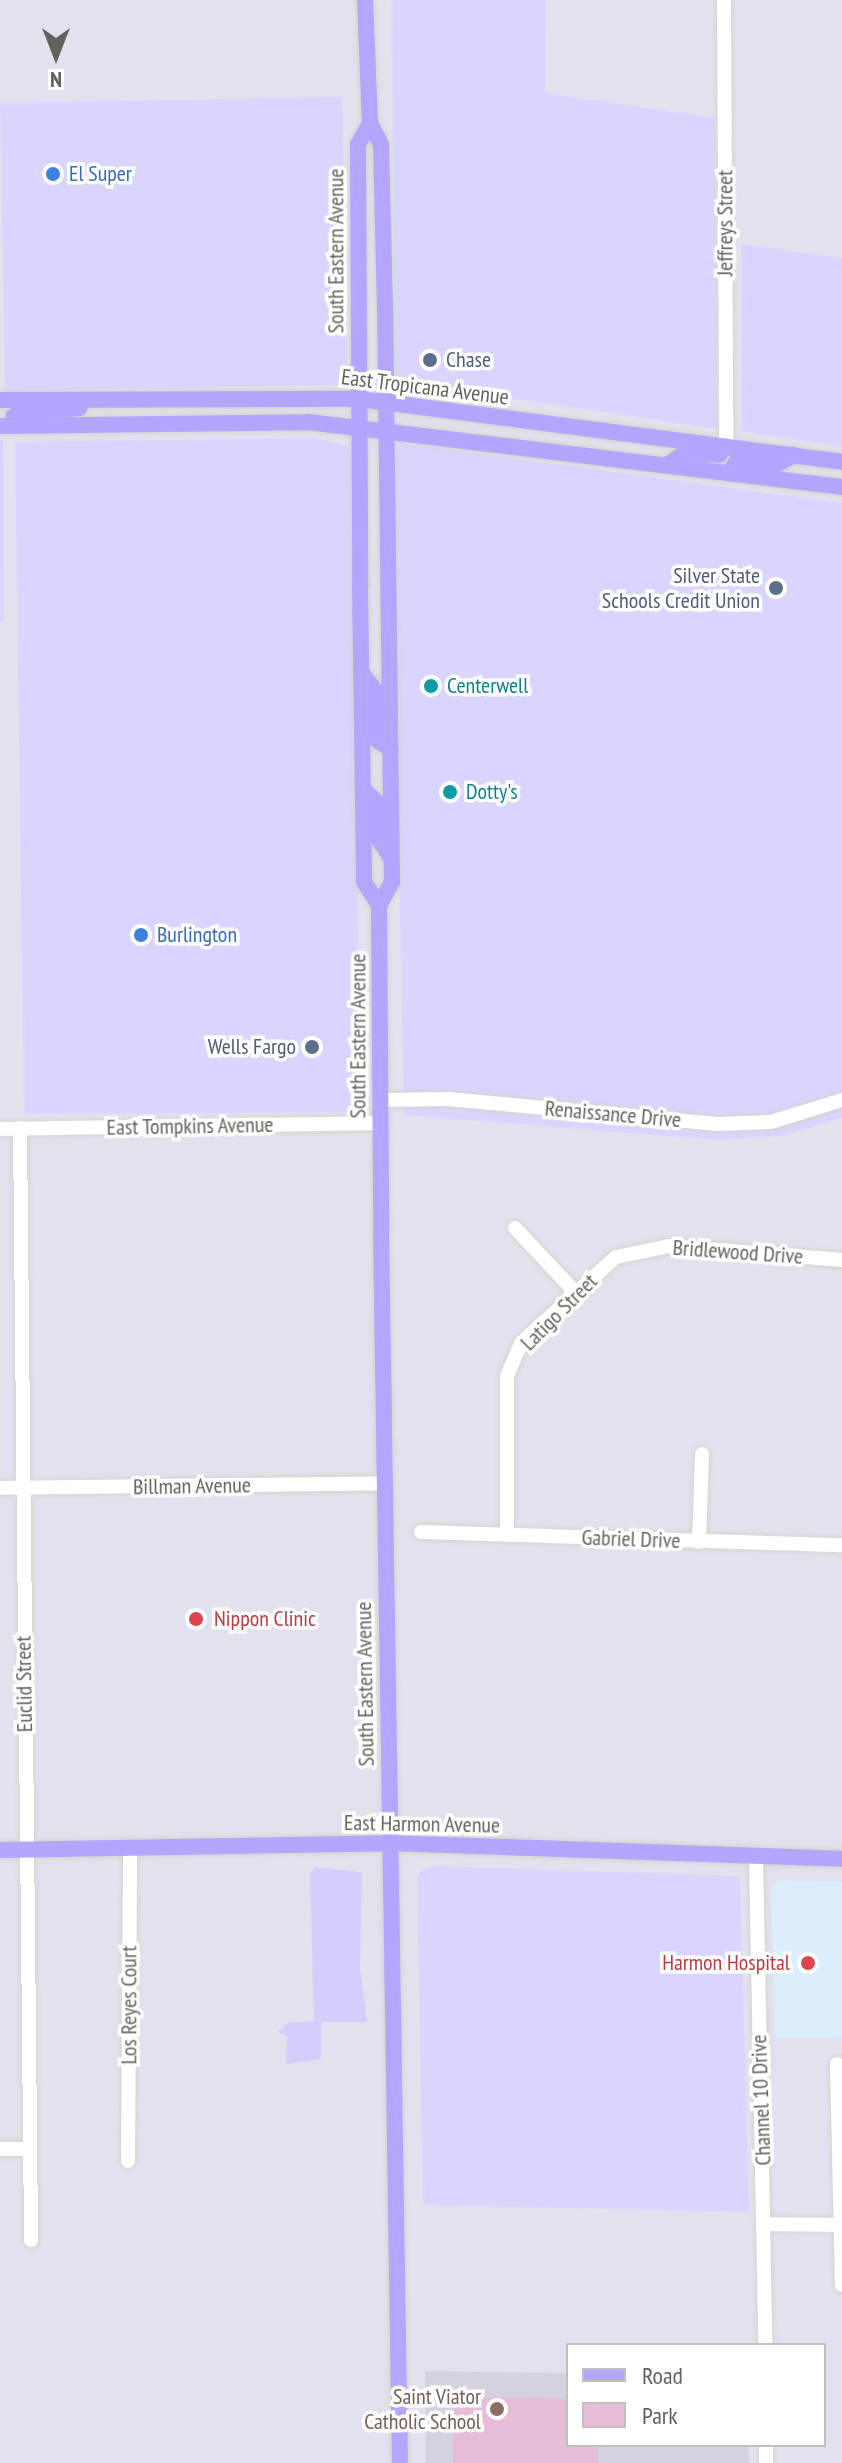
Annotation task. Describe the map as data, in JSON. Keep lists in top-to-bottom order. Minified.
{"streets":{"main road":["South Eastern Avenue","East Tropicana Avenue","East Harmon Avenue"],"street":["Jeffreys Street","Renaissance Drive","East Tompkins Avenue","Bridlewood Drive","Latigo Street","Billman Avenue","Gabriel Drive","Euclid Street","Los Reyes Court","Channel 10 Drive"]},"crossings":[["Jeffreys Street","East Tropicana Avenue"],["South Eastern Avenue","East Tropicana Avenue"],["South Eastern Avenue","Renaissance Drive"],["South Eastern Avenue","East Tompkins Avenue"],["South Eastern Avenue","Billman Avenue"],["South Eastern Avenue","East Harmon Avenue"],["East Tompkins Avenue","Euclid Street"],["Bridlewood Drive","Latigo Street"],["Latigo Street","Gabriel Drive"],["Billman Avenue","Euclid Street"],["Euclid Street","East Harmon Avenue"],["East Harmon Avenue","Los Reyes Court"],["East Harmon Avenue","Channel 10 Drive"]],"places":["El Super","Chase","Silver State Schools Credit Union","Centerwell","Dotty's","Burlington","Wells Fargo","Nippon Clinic","Harmon Hospital","Saint Viator Catholic School"],"legend":["Road","Park"],"north":"bottom"}
